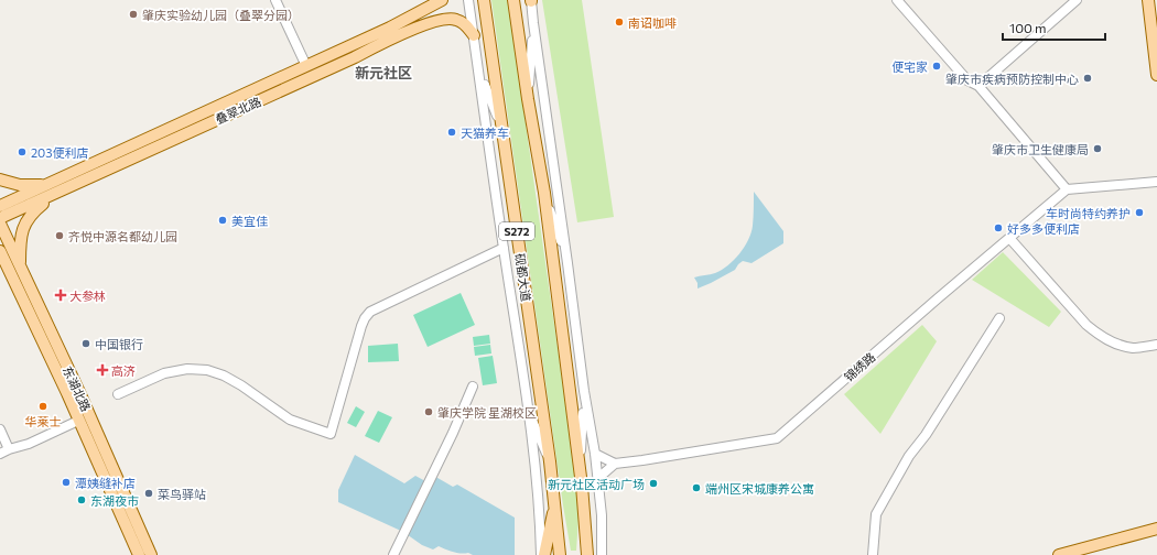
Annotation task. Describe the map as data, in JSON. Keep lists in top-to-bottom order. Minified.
{"streets":{"main road":["叠翠北路","S272","砚都大道","东湖北路"],"street":["锦绣路"]},"crossings":[["叠翠北路","砚都大道"]],"districts":["新元社区"],"places":{"other":["肇庆实验幼儿园（叠翠分园）","南诏咖啡","便宅家","肇庆市疾病预防控制中心","天猫养车","肇庆市卫生健康局","203便利店","车时尚特约养护","美宜佳","好多多便利店","齐悦中源名都幼儿园","中国银行","华莱士","肇庆学院 星湖校区","潭姨缝补店","新元社区活动广场","端州区宋城康养公寓","菜鸟驿站","东湖夜市"],"health":["大参林","高济"]},"scale_bar":"100 m"}
